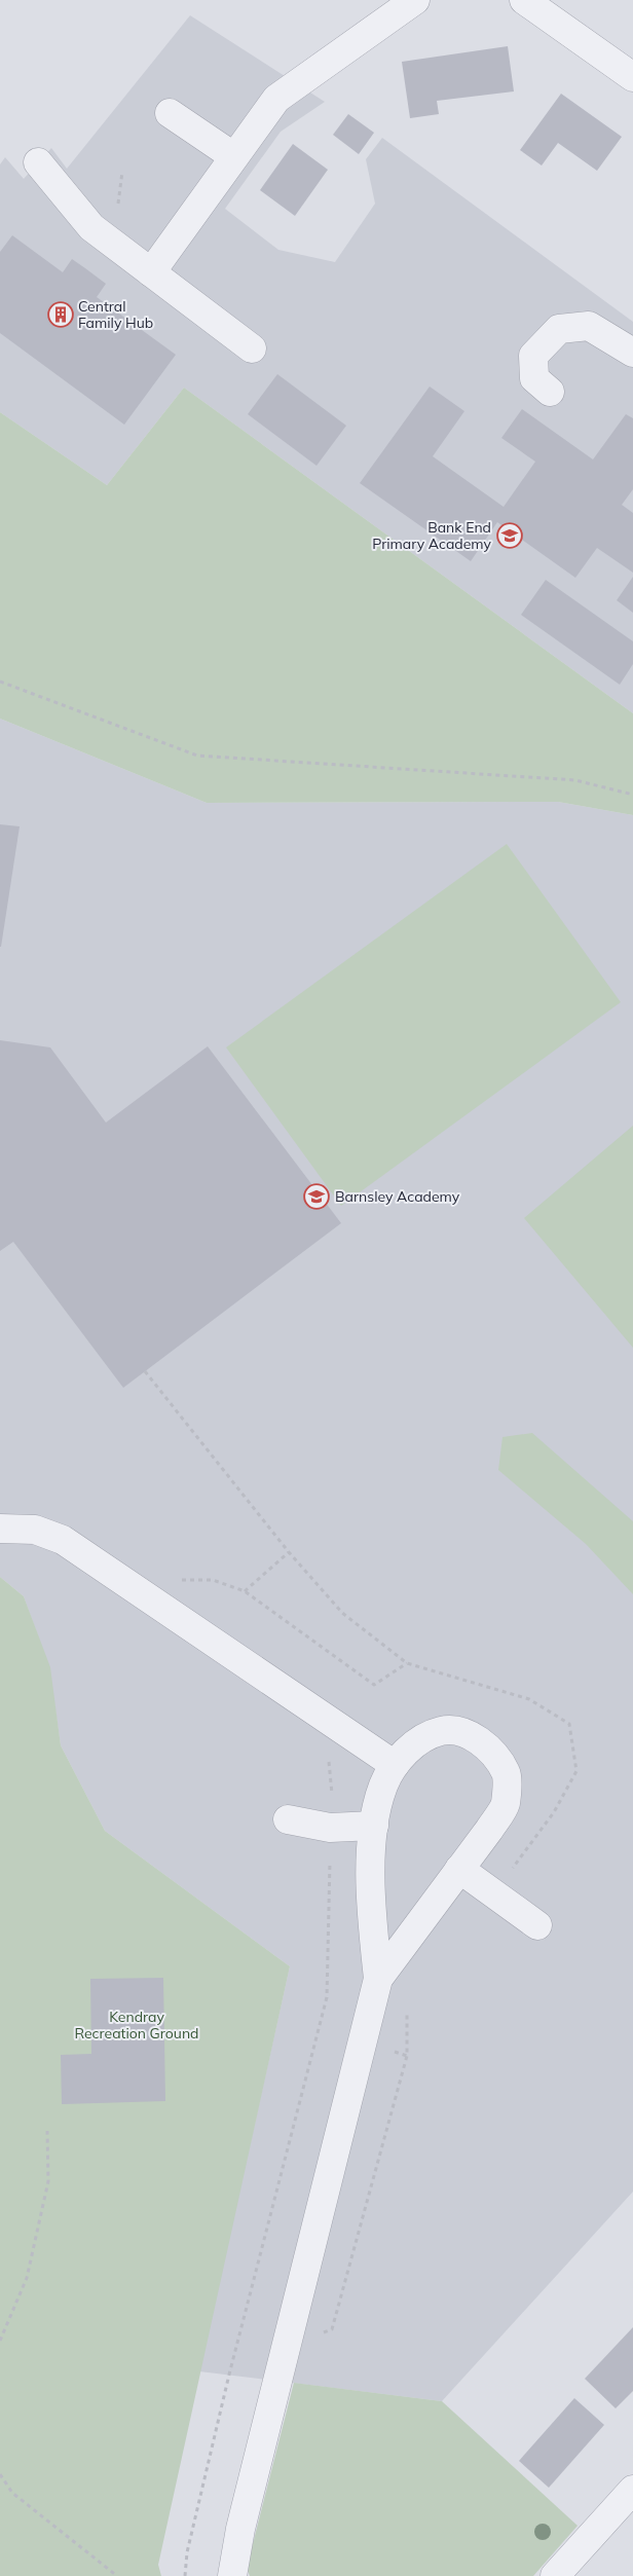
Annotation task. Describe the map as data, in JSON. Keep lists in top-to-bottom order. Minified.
{"parks":["Kendray Recreation Ground"],"places":{"building":["Central Family Hub"],"school or university":["Bank End Primary Academy","Barnsley Academy"]}}
